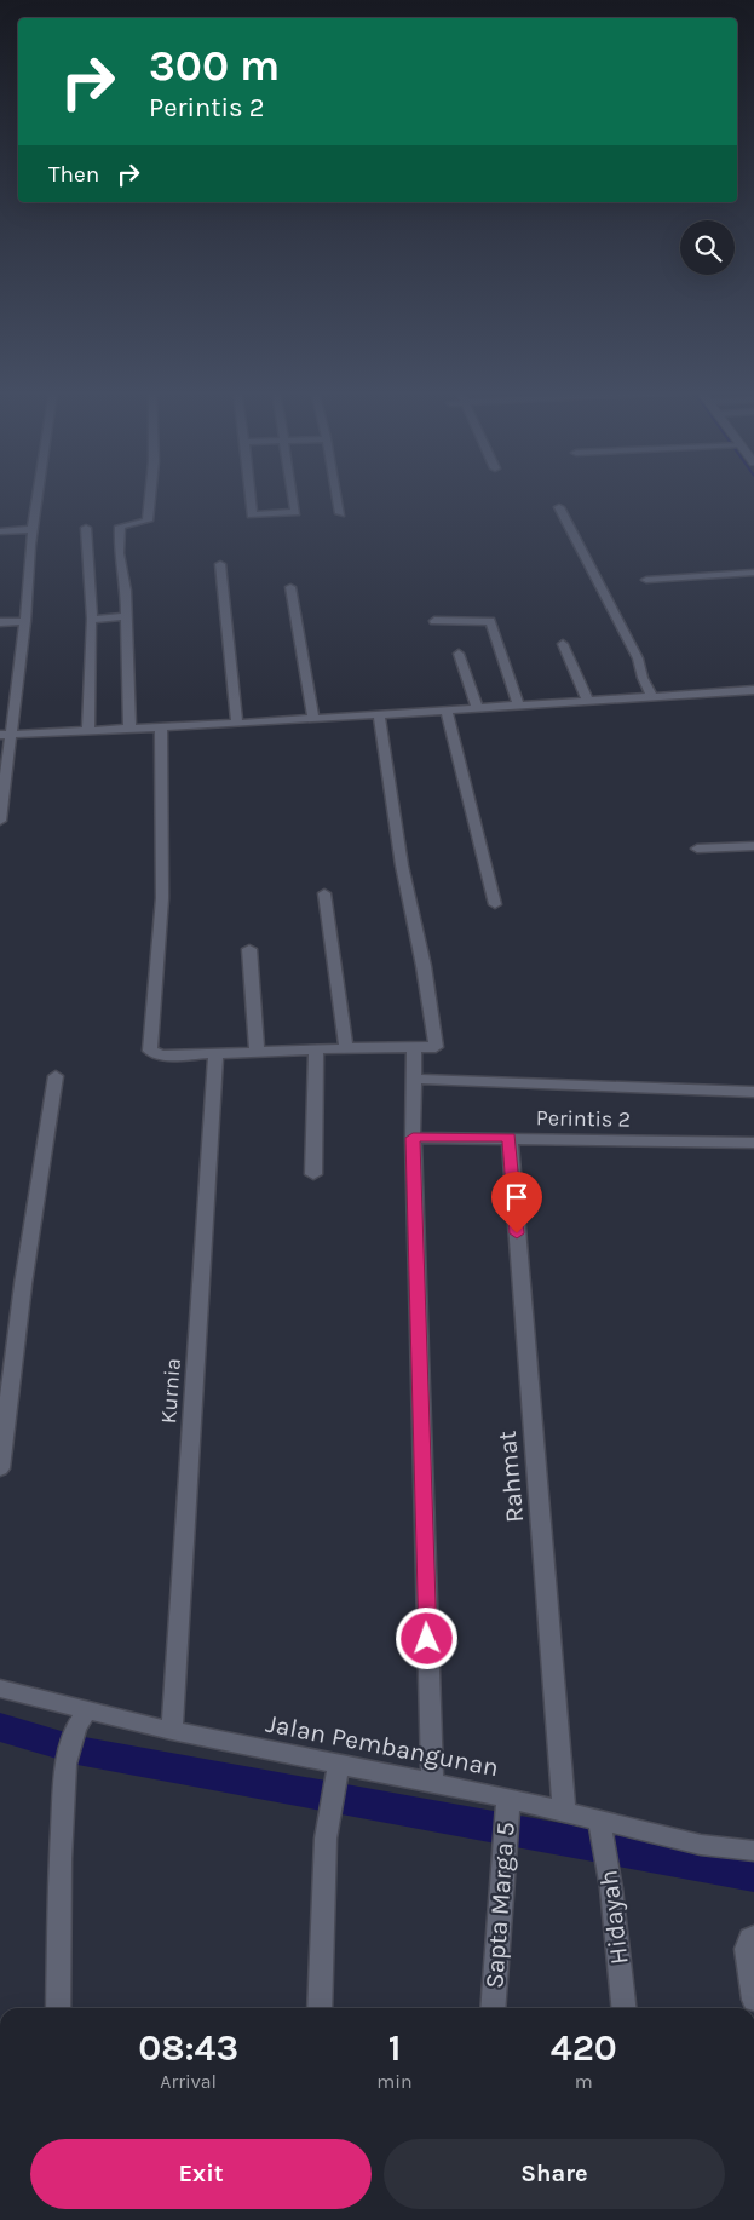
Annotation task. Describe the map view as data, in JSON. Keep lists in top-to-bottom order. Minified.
{"streets":{"street":["Perintis 2","Kurnia","Rahmat","Jalan Pembangunan","Sapta Marga 5","Hidayah"]},"crossings":[["Perintis 2","Rahmat"],["Kurnia","Jalan Pembangunan"],["Rahmat","Jalan Pembangunan"],["Jalan Pembangunan","Sapta Marga 5"],["Jalan Pembangunan","Hidayah"]],"page":{"turn":["300 m","Perintis 2"],"then":"Then","eta":["08:43","Arrival","1","min","420","m"],"buttons":["Exit","Share"]}}
